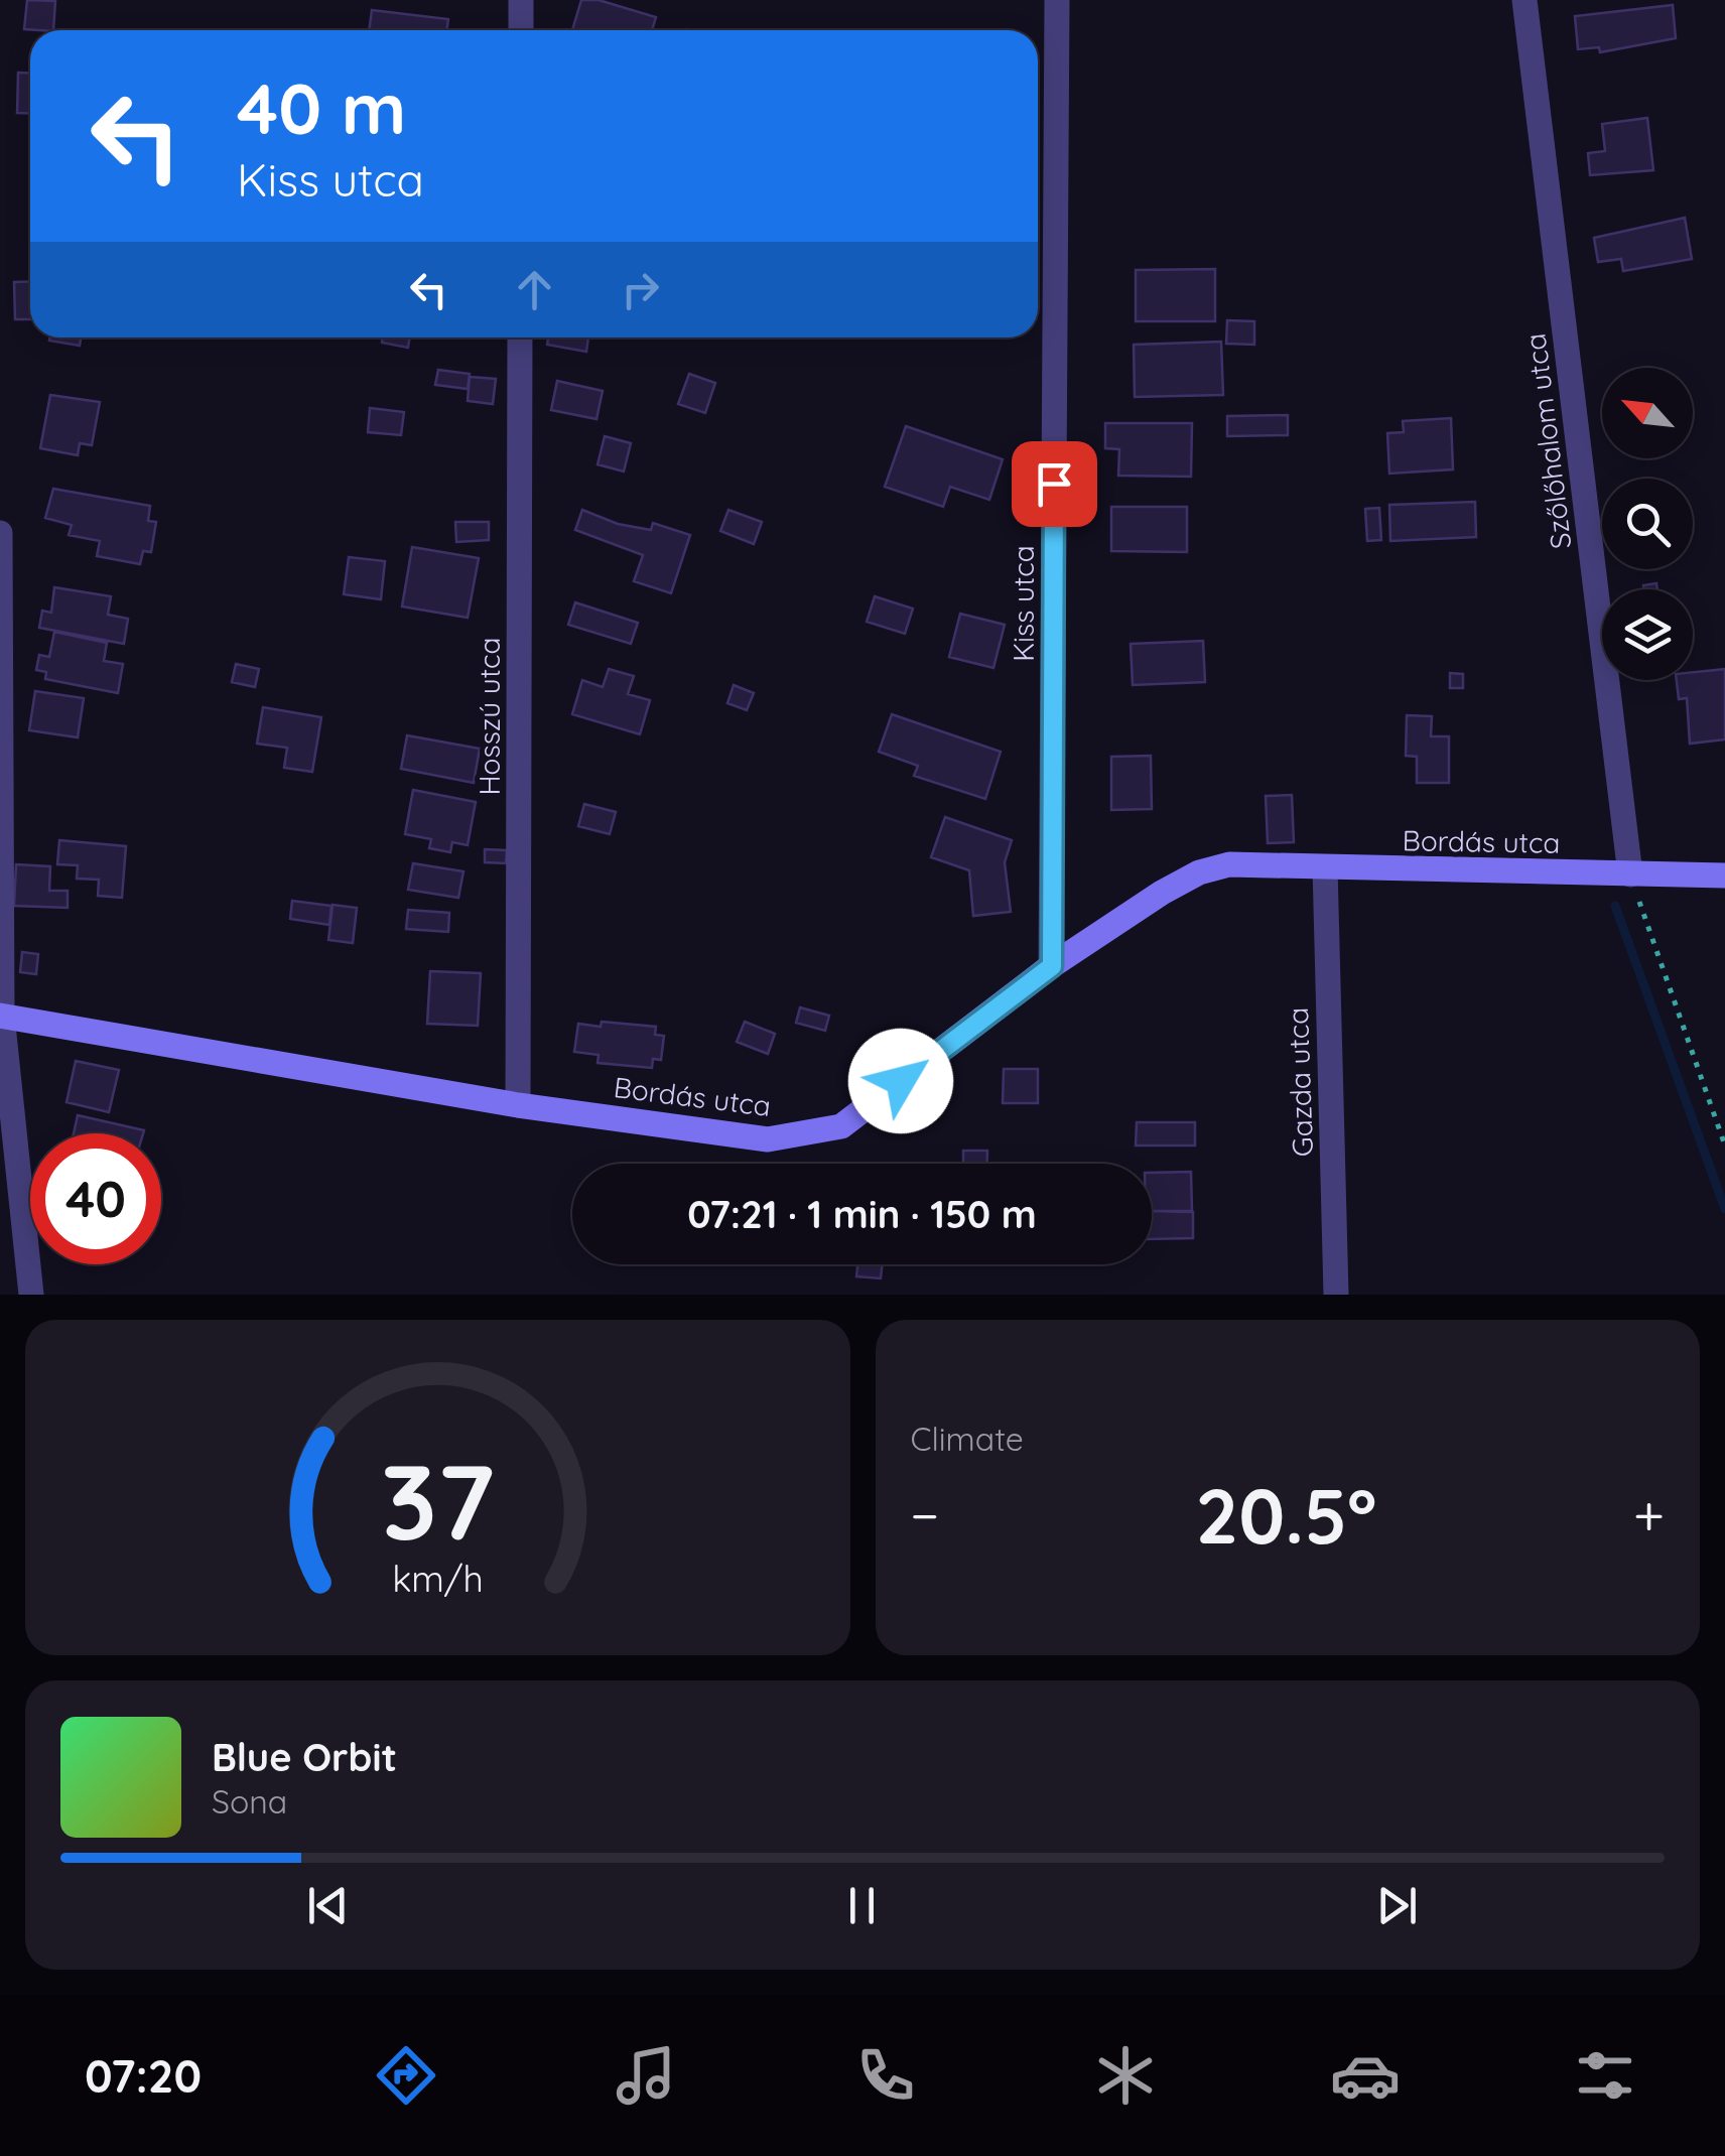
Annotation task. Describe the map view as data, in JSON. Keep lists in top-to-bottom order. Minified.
{"streets":{"street":["Szőlőhalom utca","Kiss utca","Hosszú utca","Bordás utca","Gazda utca"]},"crossings":[["Szőlőhalom utca","Bordás utca"],["Kiss utca","Bordás utca"],["Hosszú utca","Bordás utca"],["Bordás utca","Gazda utca"]],"north":"top left","page":{"turn":["40 m","Kiss utca"],"limit":"40","trip":"07:21 · 1 min · 150 m","tile":"Climate","heat":["−","20.5°","+"],"song":["Blue Orbit","Sona"],"tabs":"07:20","gauge":["37","km/h"]}}
